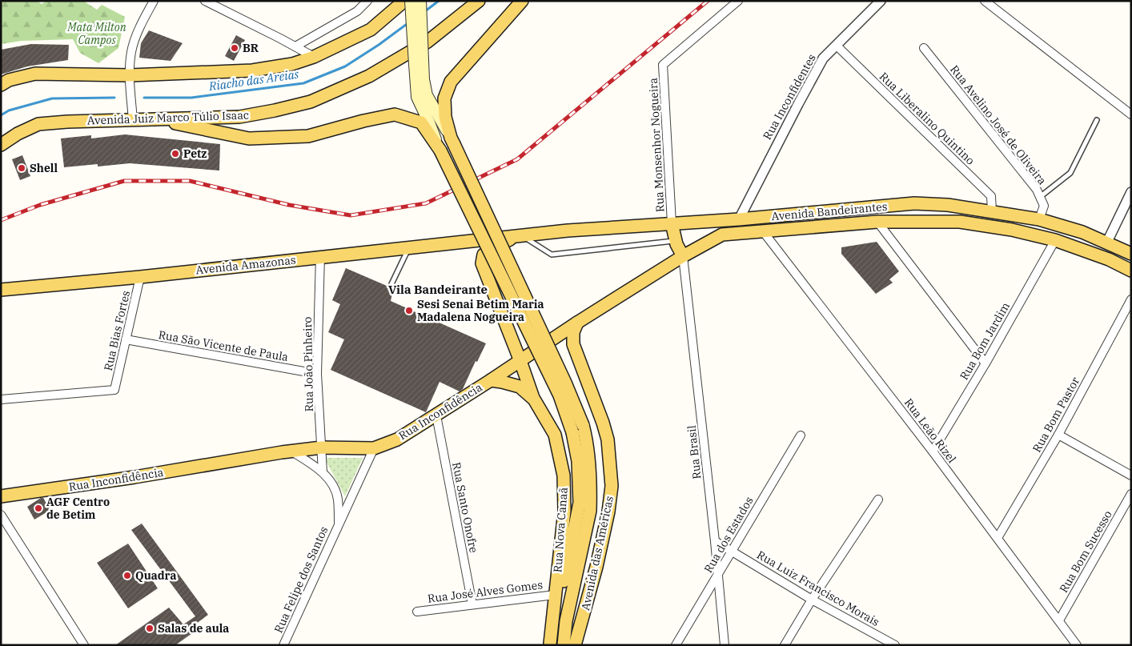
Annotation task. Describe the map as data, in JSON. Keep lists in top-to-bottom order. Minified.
{"streets":{"main road":["Avenida Juiz Marco Túlio Isaac","Avenida Bandeirantes","Avenida Amazonas","Rua Inconfidência","Rua Nova Canaã","Avenida das Américas"],"street":["Rua Inconfidentes","Rua Liberalino Quintino","Rua Avelino José de Oliveira","Rua Monsenhor Nogueira","Rua Bias Fortes","Rua Bom Jardim","Rua São Vicente de Paula","Rua João Pinheiro","Rua Bom Pastor","Rua Leão Rizel","Rua Brasil","Rua Santo Onofre","Rua dos Estados","Rua Bom Sucesso","Rua Felipe dos Santos","Rua Luiz Francisco Morais","Rua José Alves Gomes"]},"crossings":[["Rua Inconfidentes","Rua Liberalino Quintino"],["Rua Inconfidentes","Avenida Bandeirantes"],["Rua Liberalino Quintino","Avenida Bandeirantes"],["Rua Avelino José de Oliveira","Avenida Bandeirantes"],["Rua Monsenhor Nogueira","Avenida Bandeirantes"],["Avenida Bandeirantes","Avenida Amazonas"],["Avenida Bandeirantes","Rua Bom Jardim"],["Avenida Bandeirantes","Rua Inconfidência"],["Avenida Bandeirantes","Rua Leão Rizel"],["Avenida Bandeirantes","Rua Nova Canaã"],["Avenida Amazonas","Rua Bias Fortes"],["Avenida Amazonas","Rua João Pinheiro"],["Rua Bias Fortes","Rua São Vicente de Paula"],["Rua Bom Jardim","Rua Leão Rizel"],["Rua São Vicente de Paula","Rua João Pinheiro"],["Rua João Pinheiro","Rua Inconfidência"],["Rua João Pinheiro","Rua Felipe dos Santos"],["Rua Inconfidência","Rua Brasil"],["Rua Inconfidência","Rua Santo Onofre"],["Rua Inconfidência","Rua Nova Canaã"],["Rua Inconfidência","Avenida das Américas"],["Rua Inconfidência","Rua Felipe dos Santos"],["Rua Bom Pastor","Rua Leão Rizel"],["Rua Leão Rizel","Rua Bom Sucesso"],["Rua Brasil","Rua dos Estados"],["Rua Brasil","Rua Luiz Francisco Morais"],["Rua Santo Onofre","Rua José Alves Gomes"],["Rua Nova Canaã","Rua José Alves Gomes"],["Rua dos Estados","Rua Luiz Francisco Morais"]],"districts":["Vila Bandeirante"],"water":["Riacho das Areias"],"parks":["Mata Milton Campos"],"places":["BR","Petz","Shell","Sesi Senai Betim Maria Madalena Nogueira","AGF Centro de Betim","Quadra","Salas de aula"]}
